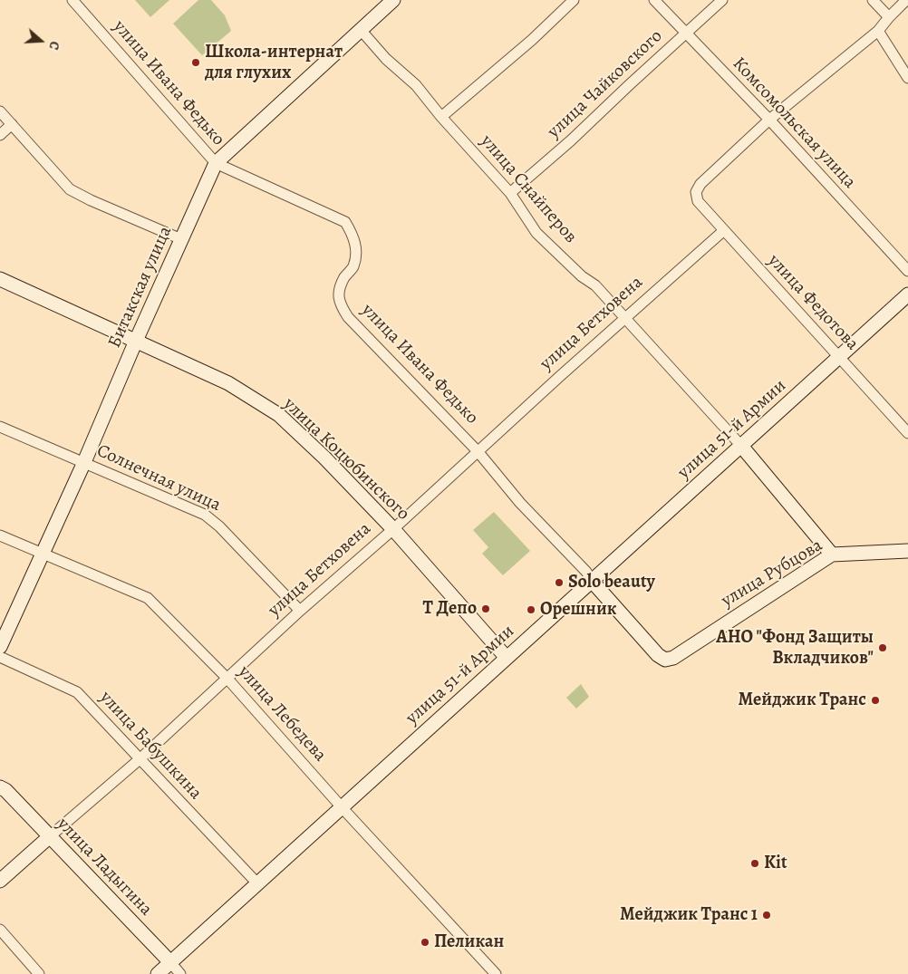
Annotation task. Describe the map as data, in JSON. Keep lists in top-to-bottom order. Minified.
{"streets":{"main road":["улица Ивана Федько","улица Снайперов","Битакская улица","улица Бетховена","улица 51-й Армии","улица Коцюбинского","улица Рубцова","улица Ладыгина"],"street":["улица Чайковского","Комсомольская улица","улица Федотова","Солнечная улица","улица Лебедева","улица Бабушкина"]},"crossings":[["улица Ивана Федько","Битакская улица"],["улица Ивана Федько","улица Бетховена"],["улица Ивана Федько","улица 51-й Армии"],["улица Ивана Федько","улица Рубцова"],["улица Чайковского","Комсомольская улица"],["улица Чайковского","улица Снайперов"],["Комсомольская улица","улица Федотова"],["улица Снайперов","Битакская улица"],["улица Снайперов","улица Бетховена"],["улица Снайперов","улица 51-й Армии"],["улица Снайперов","улица Рубцова"],["Битакская улица","улица Коцюбинского"],["Битакская улица","Солнечная улица"],["Битакская улица","улица Лебедева"],["улица Федотова","улица Бетховена"],["улица Федотова","улица 51-й Армии"],["улица Бетховена","улица Коцюбинского"],["улица Бетховена","Солнечная улица"],["улица Бетховена","улица Лебедева"],["улица Бетховена","улица Бабушкина"],["улица Бетховена","улица Ладыгина"],["улица 51-й Армии","улица Коцюбинского"],["улица 51-й Армии","улица Лебедева"],["улица 51-й Армии","улица Бабушкина"],["улица 51-й Армии","улица Ладыгина"]],"places":["Школа-интернат для глухих","Solo beauty","Т Депо","Орешник","АНО \"Фонд Защиты Вкладчиков\"","Мейджик Транс","Kit","Мейджик Транс 1","Пеликан"],"north":"right"}
